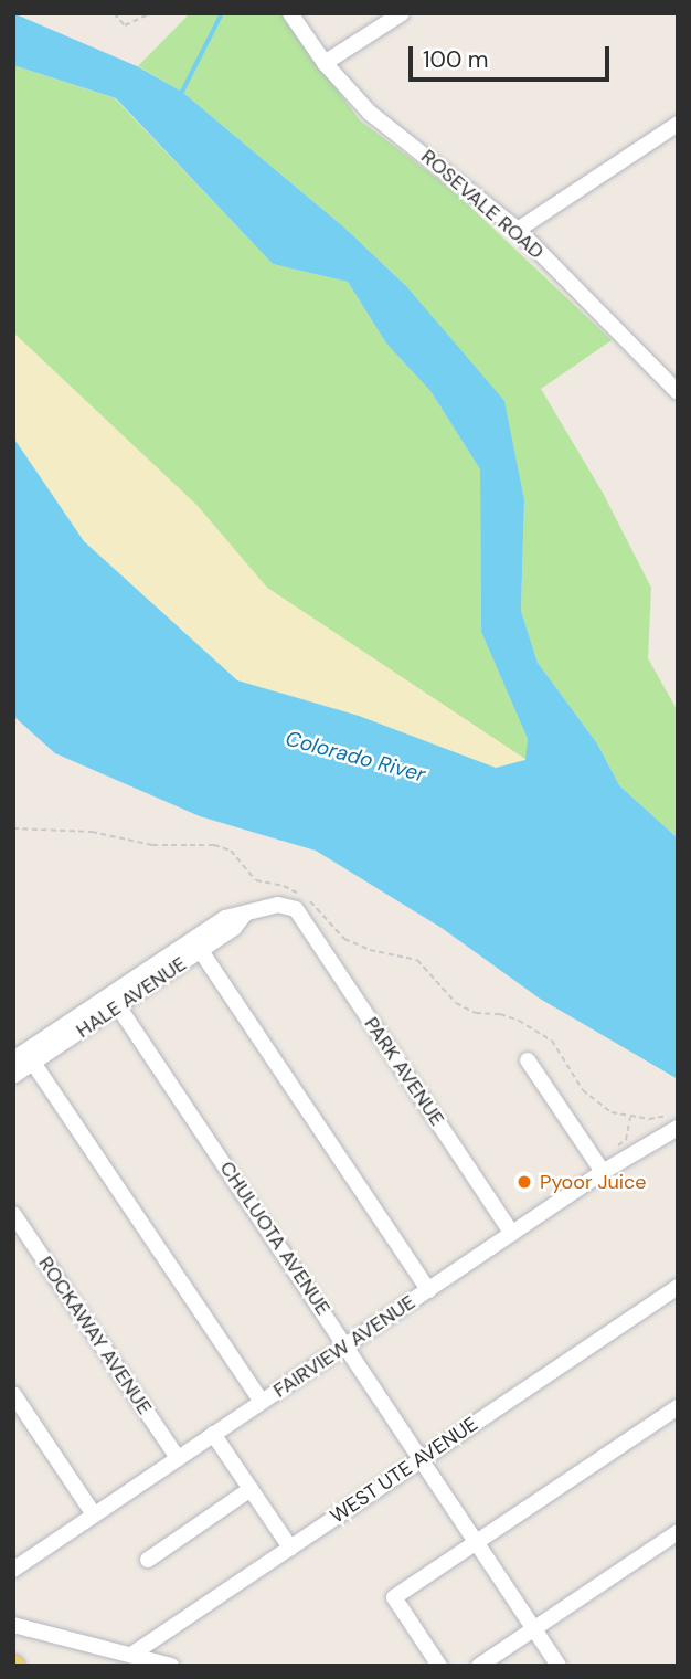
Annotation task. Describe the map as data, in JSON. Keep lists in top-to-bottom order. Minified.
{"streets":{"street":["ROSEVALE ROAD","HALE AVENUE","PARK AVENUE","CHULUOTA AVENUE","ROCKAWAY AVENUE","FAIRVIEW AVENUE","WEST UTE AVENUE"]},"crossings":[["HALE AVENUE","PARK AVENUE"],["HALE AVENUE","CHULUOTA AVENUE"],["PARK AVENUE","FAIRVIEW AVENUE"],["CHULUOTA AVENUE","FAIRVIEW AVENUE"],["CHULUOTA AVENUE","WEST UTE AVENUE"],["ROCKAWAY AVENUE","FAIRVIEW AVENUE"]],"water":["Colorado River"],"places":["Pyoor Juice"],"scale_bar":"100 m"}
